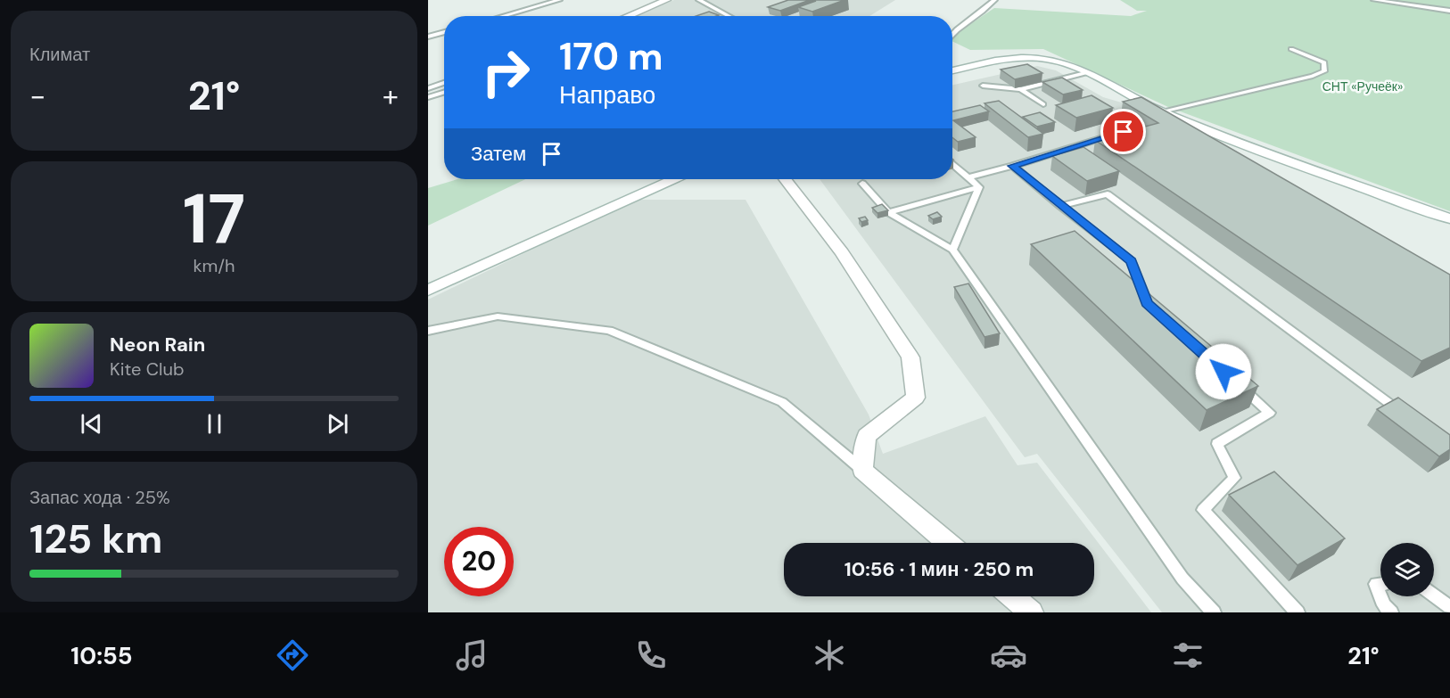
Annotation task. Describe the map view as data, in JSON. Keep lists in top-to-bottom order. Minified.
{"parks":["СНТ «Ручеёк»"],"page":{"tile":["Климат",["17","km/h"],["Запас хода · 25%","125 km"]],"turn":["170 m","Направо"],"heat":["−","21°","+"],"then":"Затем","song":["Neon Rain","Kite Club"],"limit":"20","trip":"10:56 · 1 мин · 250 m","tabs":["10:55","21°"]}}
